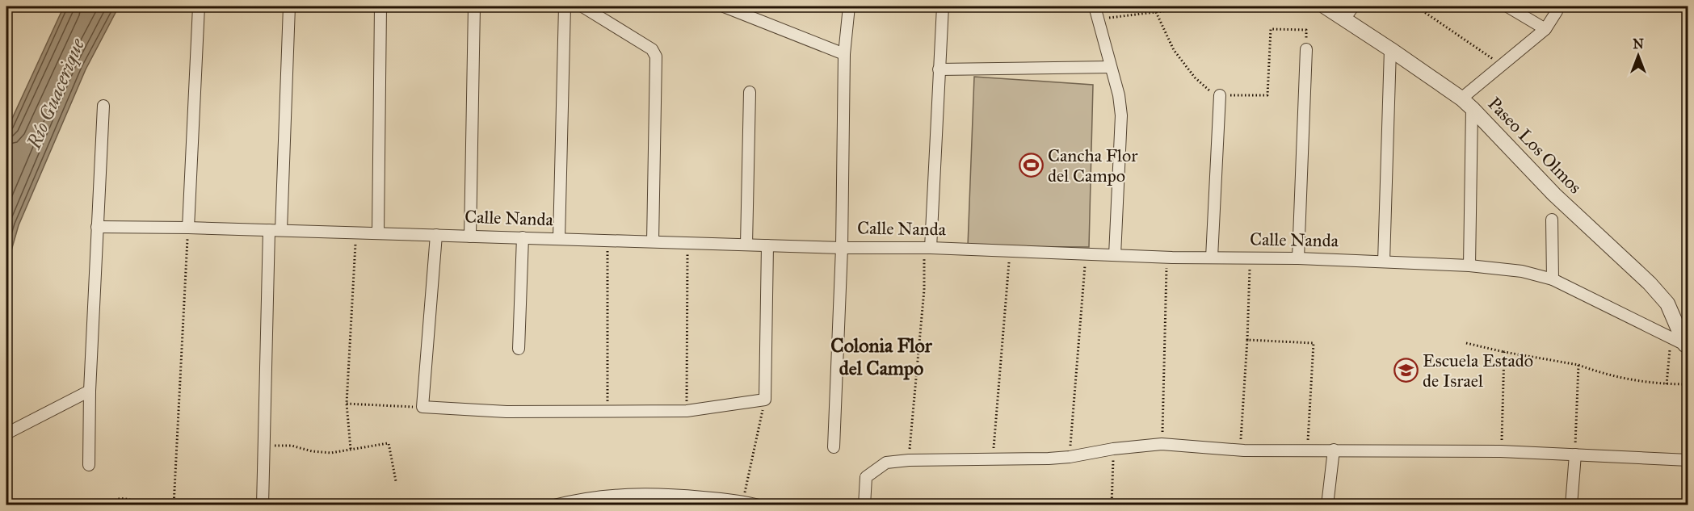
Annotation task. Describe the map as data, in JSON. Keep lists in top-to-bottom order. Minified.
{"streets":{"street":["Paseo Los Olmos","Calle Nanda"]},"crossings":[["Paseo Los Olmos","Calle Nanda"]],"districts":["Colonia Flor del Campo"],"water":["Río Guacerique"],"places":{"sports":["Cancha Flor del Campo"],"school or university":["Escuela Estado de Israel"]},"north":"top"}
